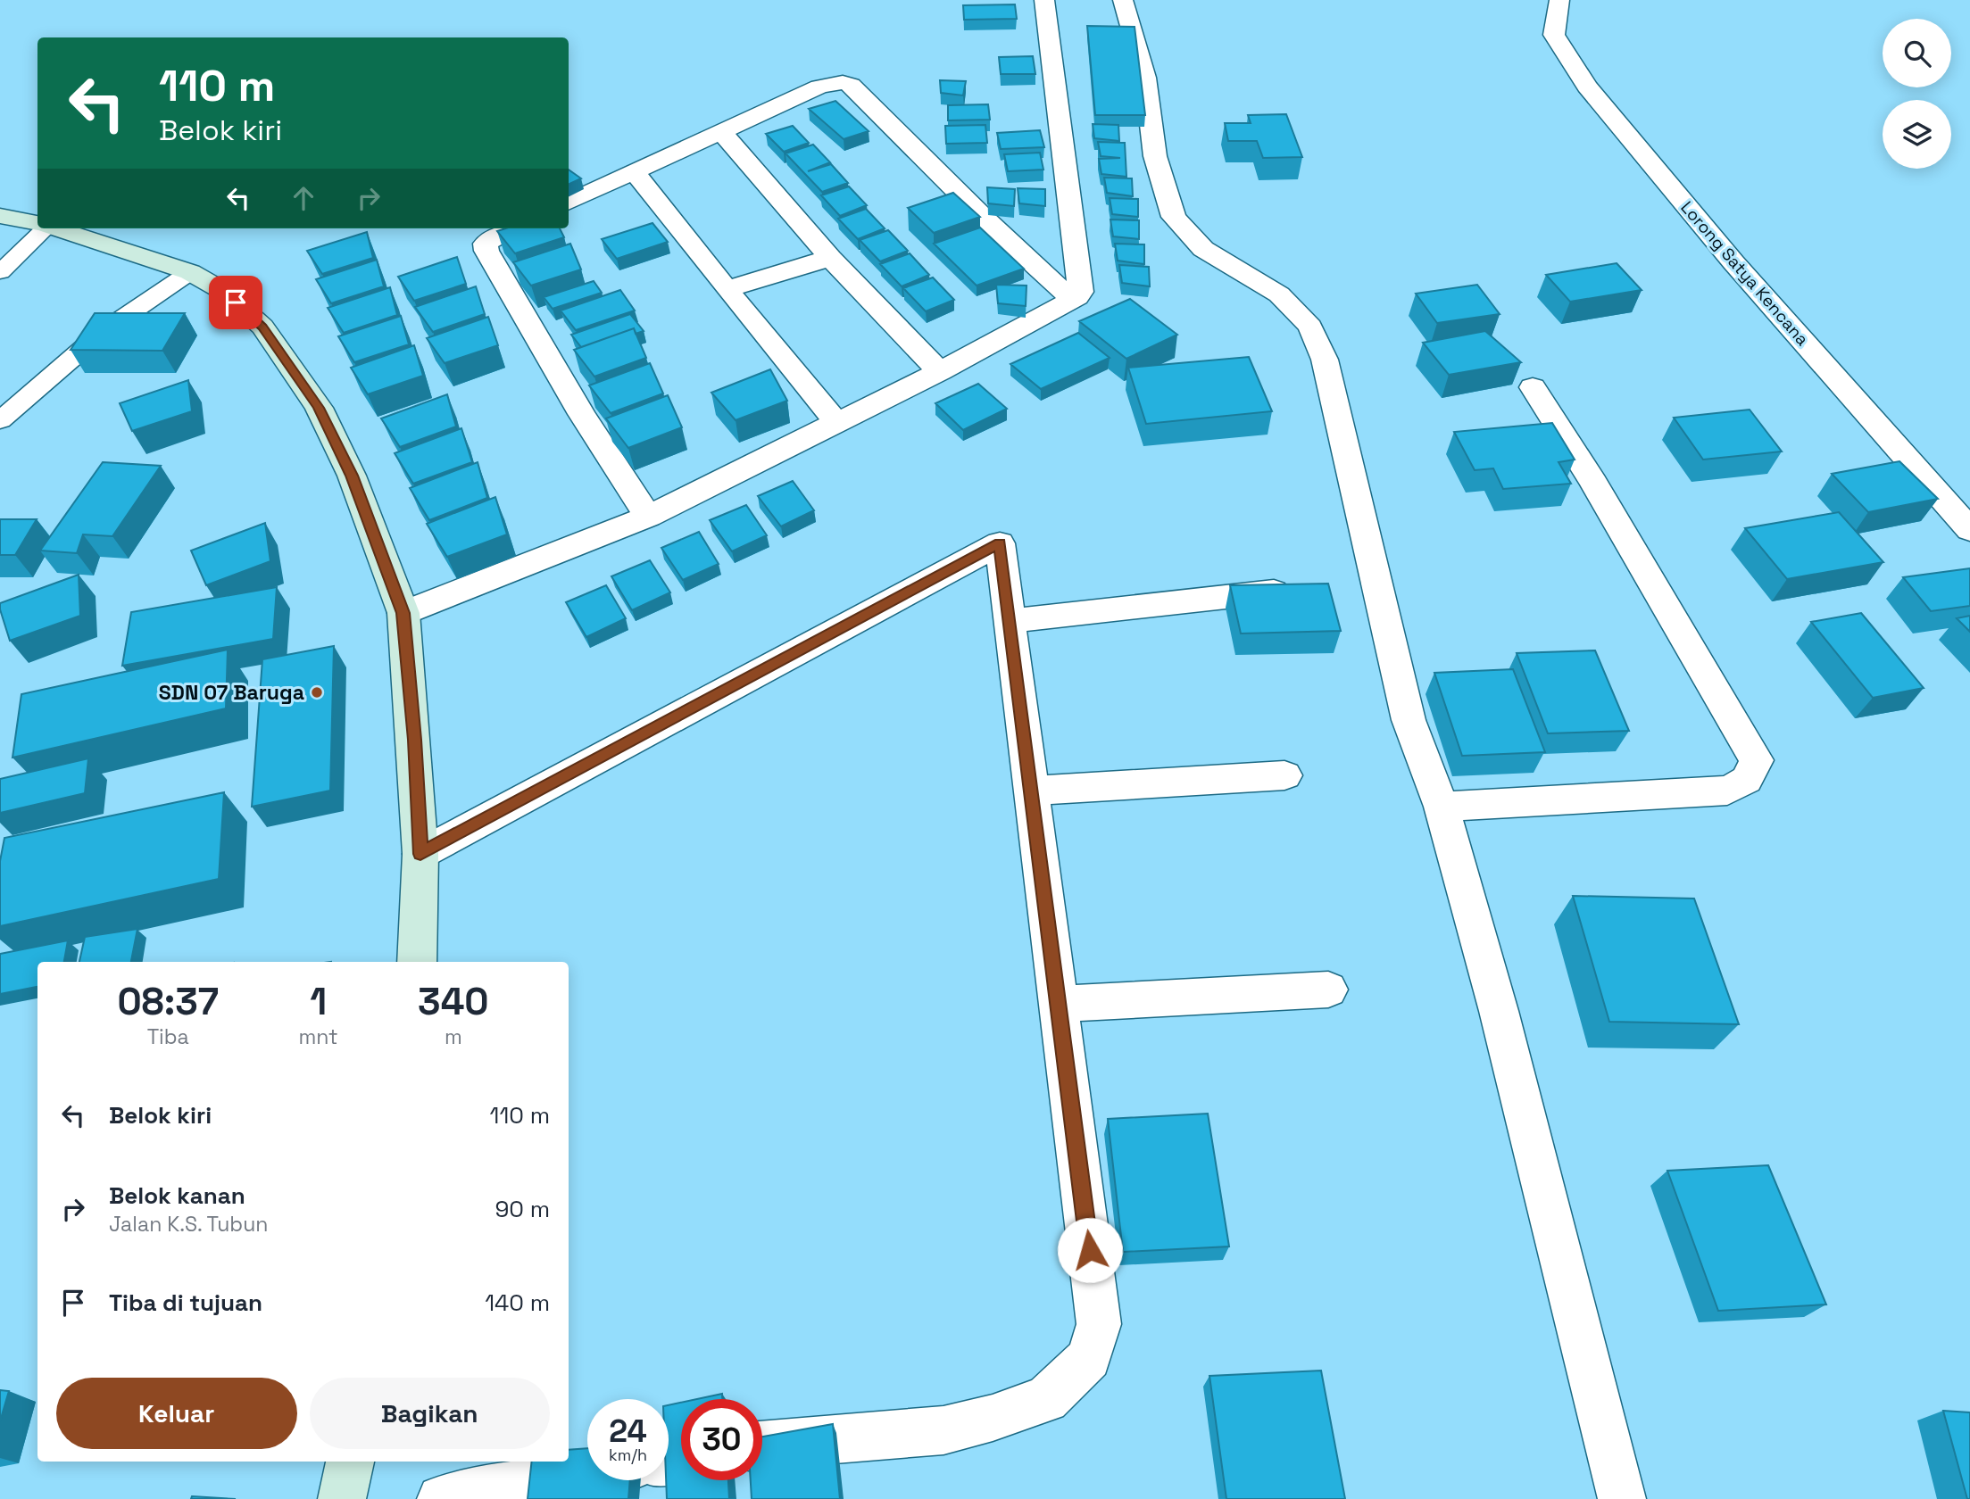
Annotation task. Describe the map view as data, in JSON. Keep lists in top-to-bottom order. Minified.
{"streets":{"street":["Lorong Satya Kencana"]},"places":["SDN 07 Baruga"],"page":{"turn":["110 m","Belok kiri"],"eta":["08:37","Tiba","1","mnt","340","m"],"list":[{"name":"Belok kiri","value":"110 m"},{"name":"Belok kanan","note":"Jalan K.S. Tubun","value":"90 m"},{"name":"Tiba di tujuan","value":"140 m"}],"buttons":["Keluar","Bagikan"],"speed":"24 km/h","limit":"30"}}
